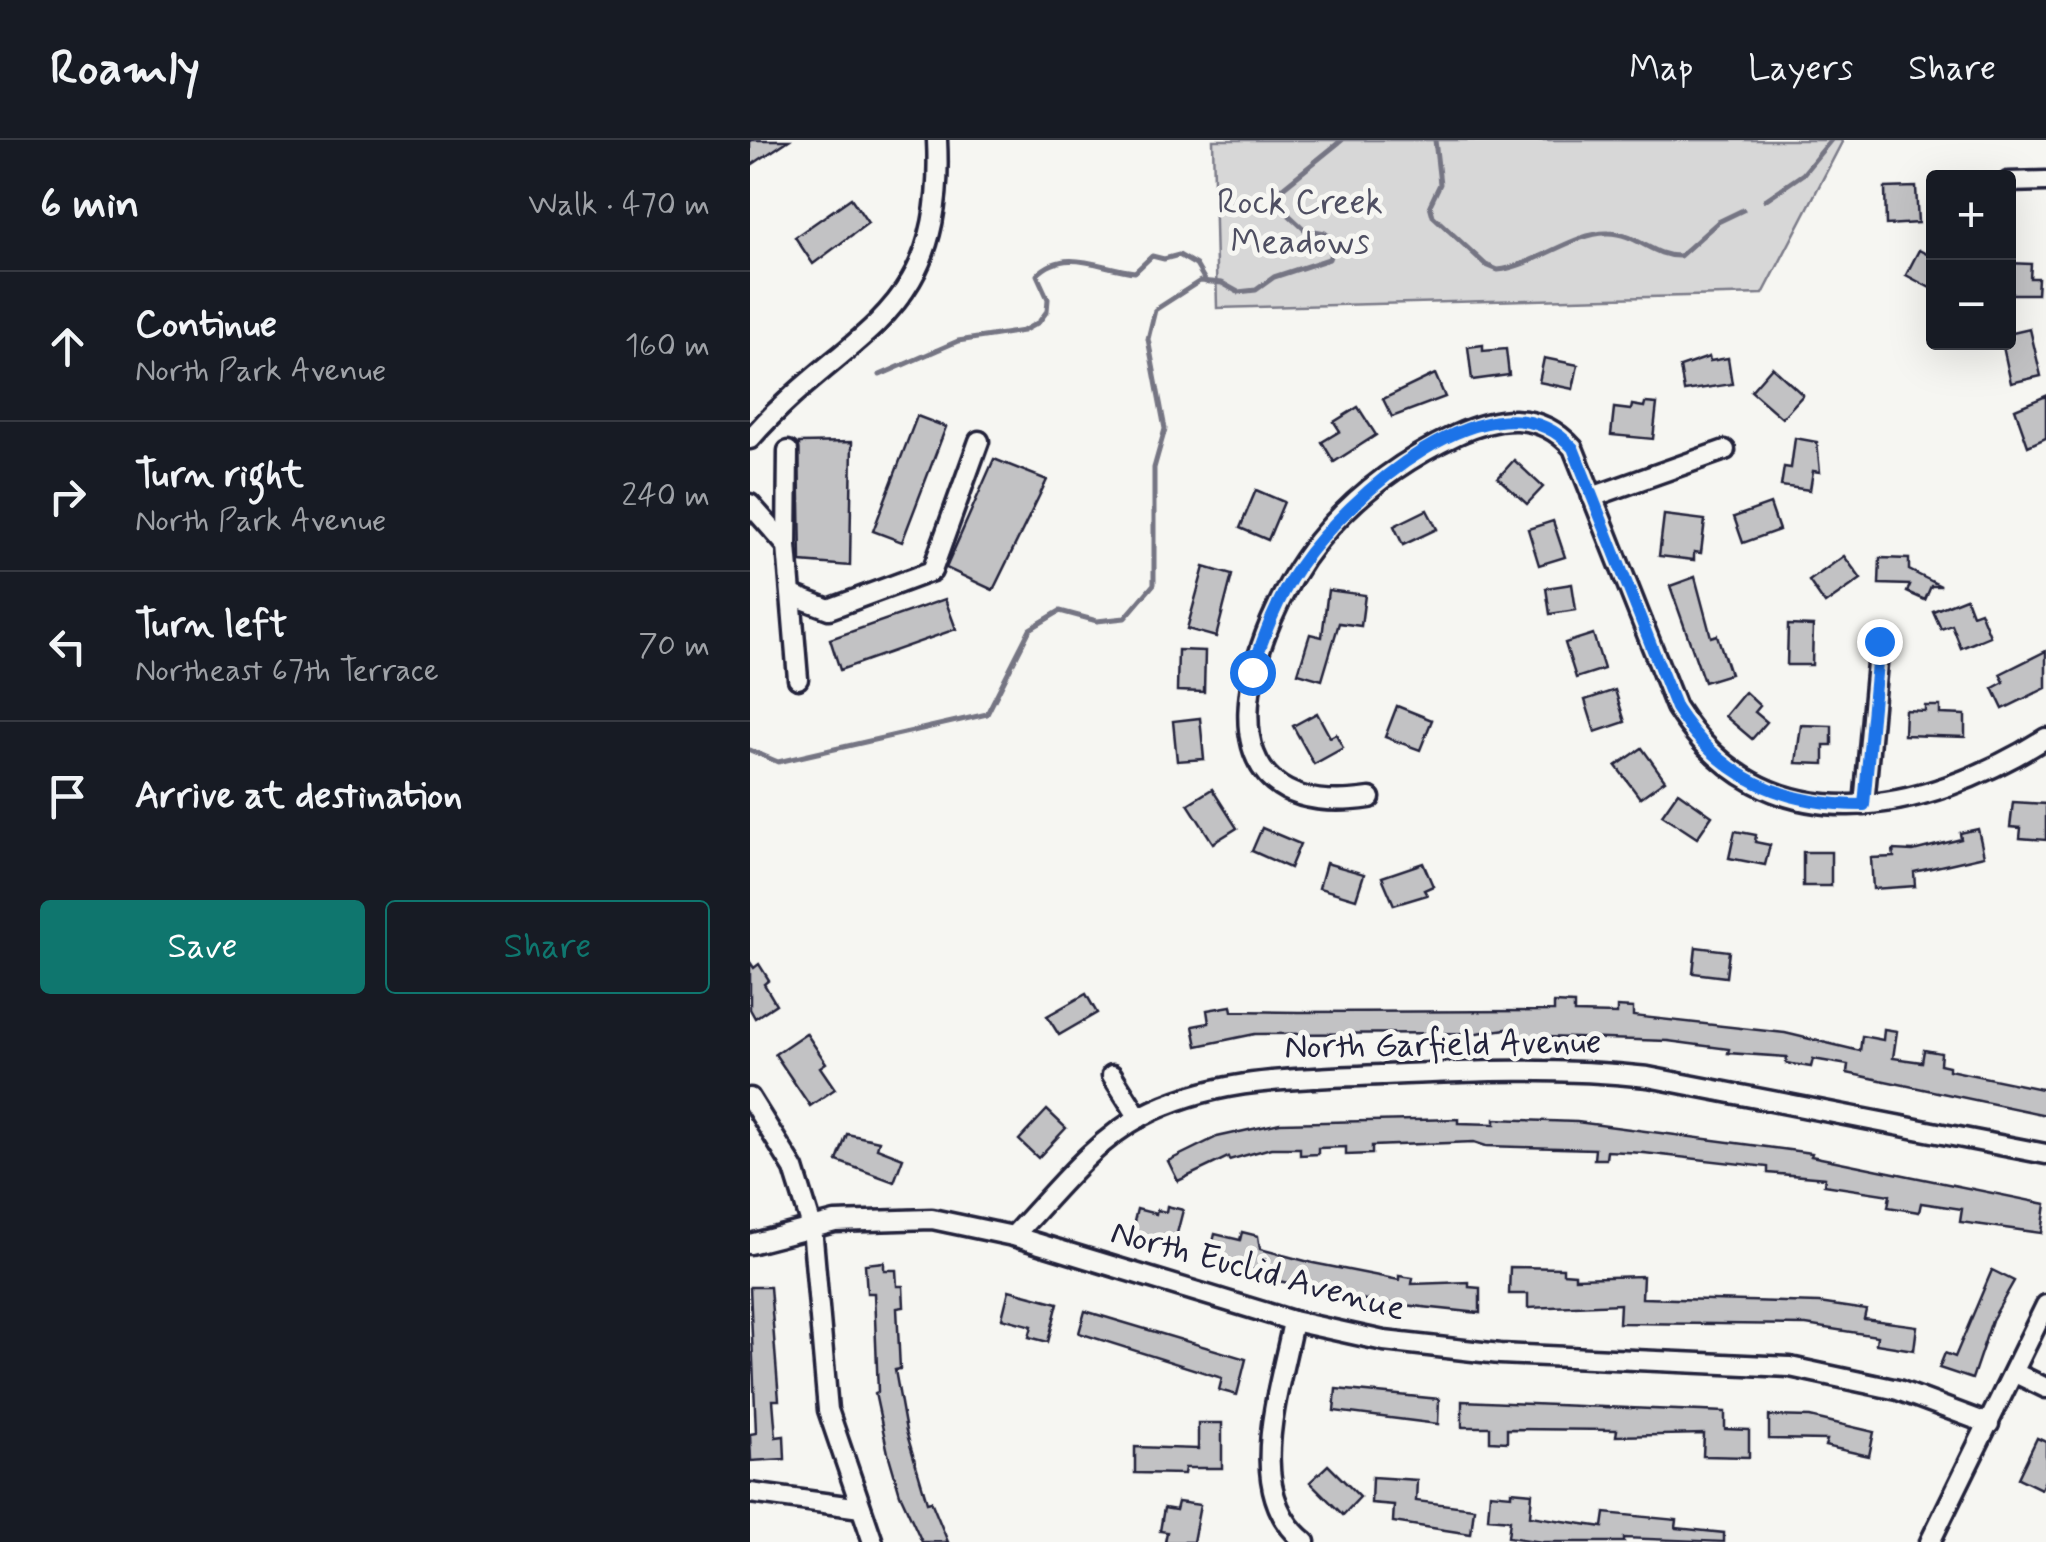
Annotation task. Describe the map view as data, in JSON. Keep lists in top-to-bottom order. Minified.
{"streets":{"street":["North Garfield Avenue","North Euclid Avenue"]},"crossings":[["North Garfield Avenue","North Euclid Avenue"]],"parks":["Rock Creek Meadows"],"page":{"header":"Roamly","nav":["Map","Layers","Share"],"heading":["6 min","Walk · 470 m"],"map_buttons":["+","−"],"list":[["Continue","North Park Avenue","160 m"],["Turn right","North Park Avenue","240 m"],["Turn left","Northeast 67th Terrace","70 m"],"Arrive at destination"],"buttons":["Save","Share"]}}
